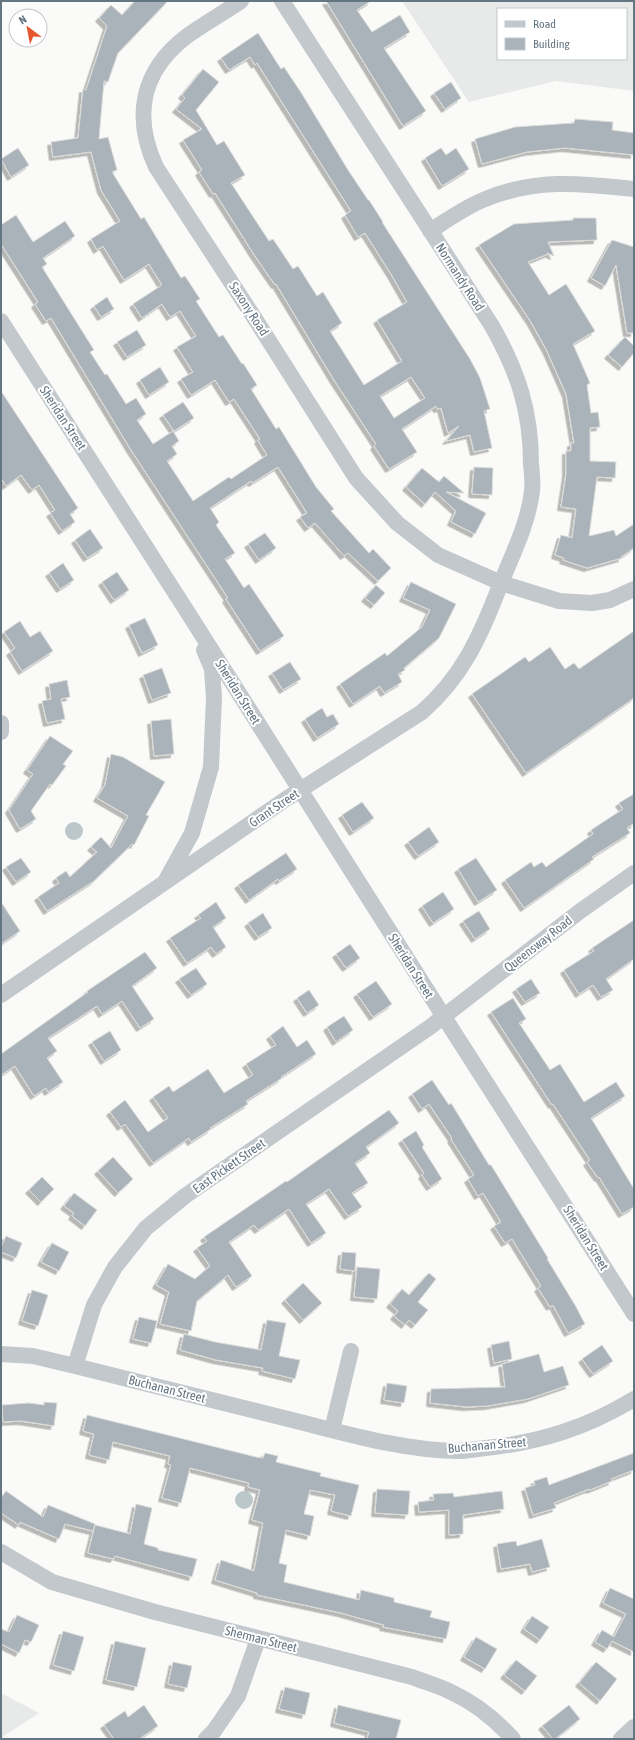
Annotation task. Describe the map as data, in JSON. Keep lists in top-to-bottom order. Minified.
{"streets":{"street":["Normandy Road","Saxony Road","Sheridan Street","Grant Street","Queensway Road","East Pickett Street","Buchanan Street","Sherman Street"]},"crossings":[["Normandy Road","Saxony Road"],["Normandy Road","Grant Street"],["Saxony Road","Grant Street"],["Sheridan Street","Grant Street"],["Sheridan Street","Queensway Road"],["Sheridan Street","East Pickett Street"],["Queensway Road","East Pickett Street"],["East Pickett Street","Buchanan Street"]],"legend":["Road","Building"],"north":"top left"}
